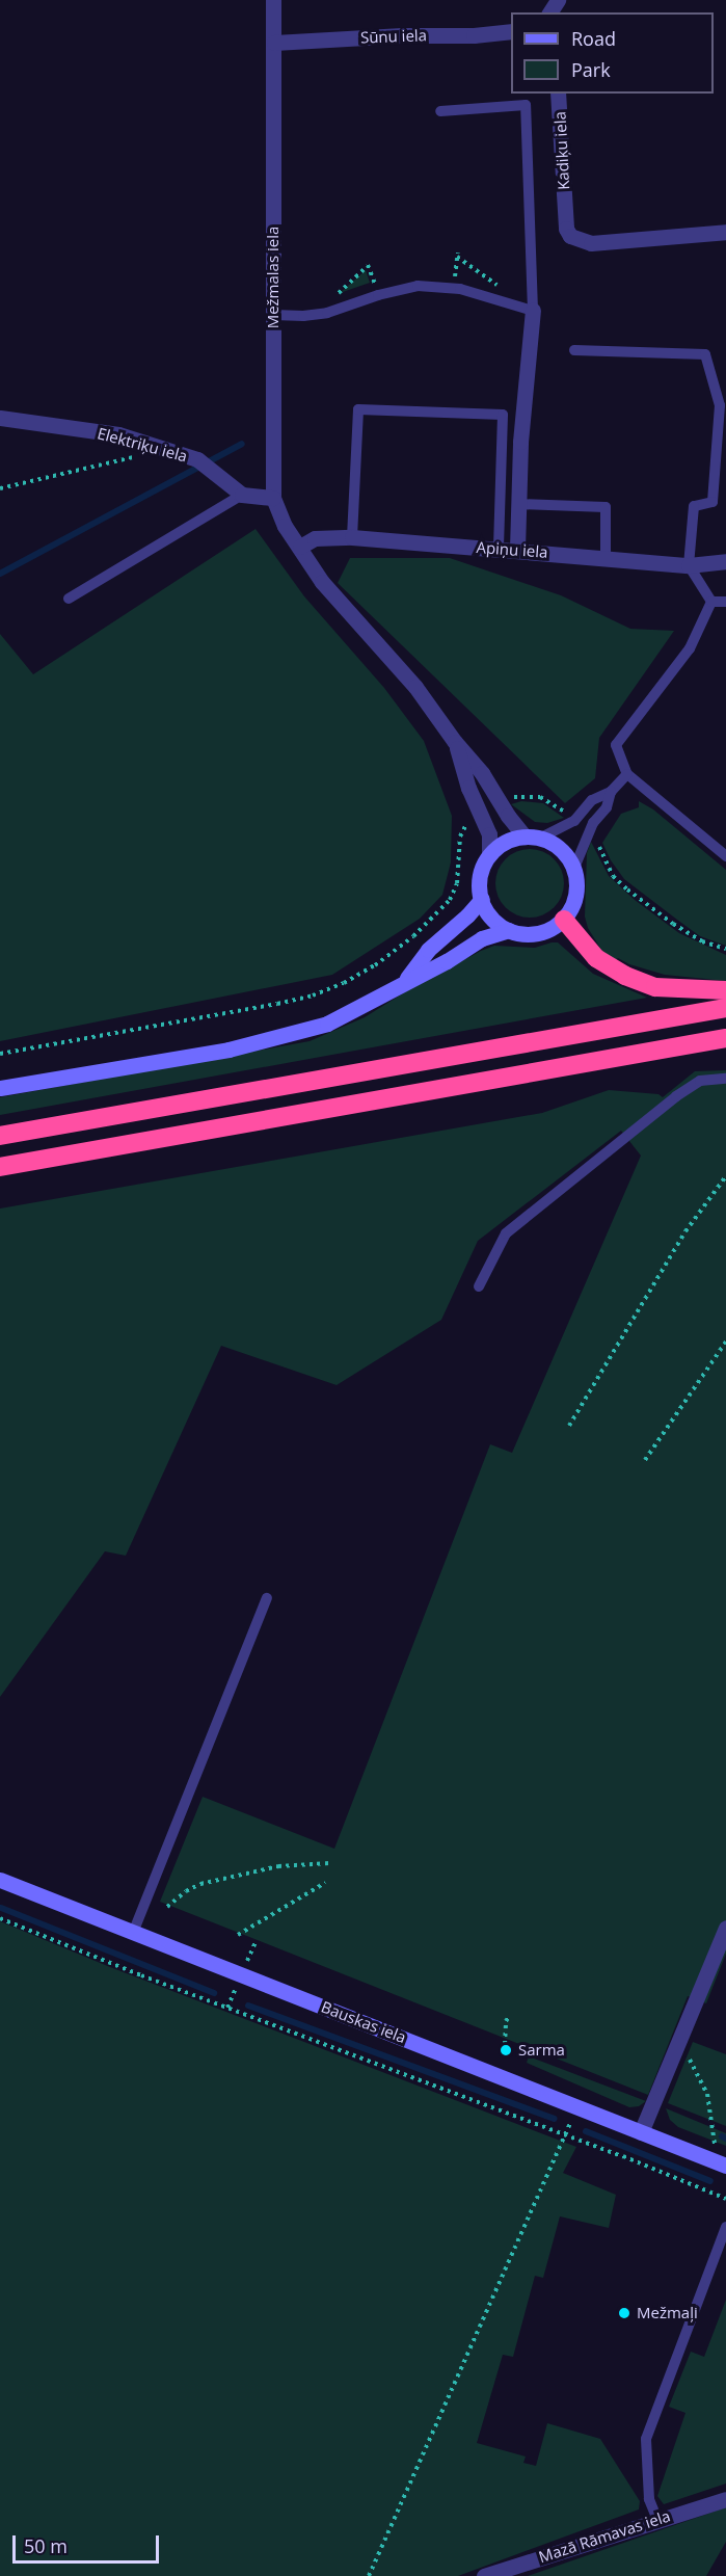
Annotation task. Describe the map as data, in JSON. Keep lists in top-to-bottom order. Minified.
{"streets":{"main road":["Bauskas iela"],"street":["Sūnu iela","Kadiķu iela","Mežmalas iela","Elektriķu iela","Apiņu iela","Mazā Rāmavas iela"]},"crossings":[["Sūnu iela","Mežmalas iela"],["Mežmalas iela","Apiņu iela"]],"places":["Sarma","Mežmaļi"],"legend":["Road","Park"],"scale_bar":"50 m"}
